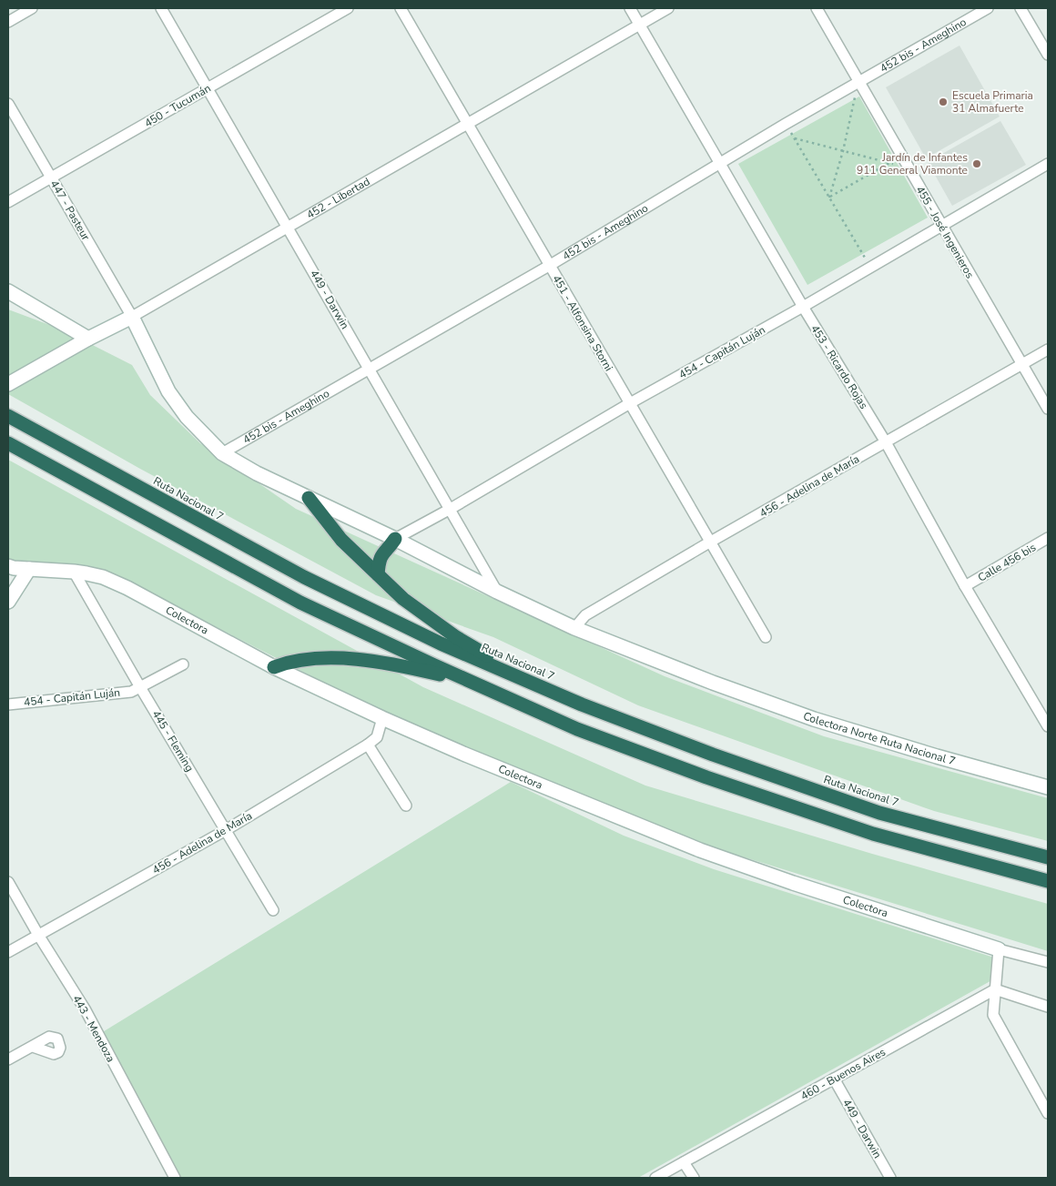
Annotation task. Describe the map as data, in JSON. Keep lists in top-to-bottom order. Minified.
{"streets":{"highway":["Ruta Nacional 7"],"street":["452 bis - Ameghino","450 - Tucumán","452 - Libertad","447 - Pasteur","455 - José Ingenieros","449 - Darwin","451 - Alfonsina Storni","454 - Capitán Luján","453 - Ricardo Rojas","456 - Adelina de María","Calle 456 bis","Colectora","Colectora Norte Ruta Nacional 7","445 - Fleming","443 - Mendoza","460 - Buenos Aires"]},"crossings":[["452 bis - Ameghino","455 - José Ingenieros"],["452 bis - Ameghino","449 - Darwin"],["452 bis - Ameghino","451 - Alfonsina Storni"],["452 bis - Ameghino","453 - Ricardo Rojas"],["450 - Tucumán","447 - Pasteur"],["450 - Tucumán","449 - Darwin"],["452 - Libertad","447 - Pasteur"],["452 - Libertad","449 - Darwin"],["452 - Libertad","451 - Alfonsina Storni"],["452 - Libertad","453 - Ricardo Rojas"],["455 - José Ingenieros","454 - Capitán Luján"],["455 - José Ingenieros","456 - Adelina de María"],["449 - Darwin","454 - Capitán Luján"],["449 - Darwin","460 - Buenos Aires"],["451 - Alfonsina Storni","454 - Capitán Luján"],["451 - Alfonsina Storni","456 - Adelina de María"],["454 - Capitán Luján","453 - Ricardo Rojas"],["454 - Capitán Luján","445 - Fleming"],["453 - Ricardo Rojas","456 - Adelina de María"],["453 - Ricardo Rojas","Calle 456 bis"],["456 - Adelina de María","Colectora"],["456 - Adelina de María","Colectora Norte Ruta Nacional 7"],["456 - Adelina de María","445 - Fleming"],["456 - Adelina de María","443 - Mendoza"],["Colectora","445 - Fleming"]],"places":["Escuela Primaria 31 Almafuerte","Jardín de Infantes 911 General Viamonte"]}
